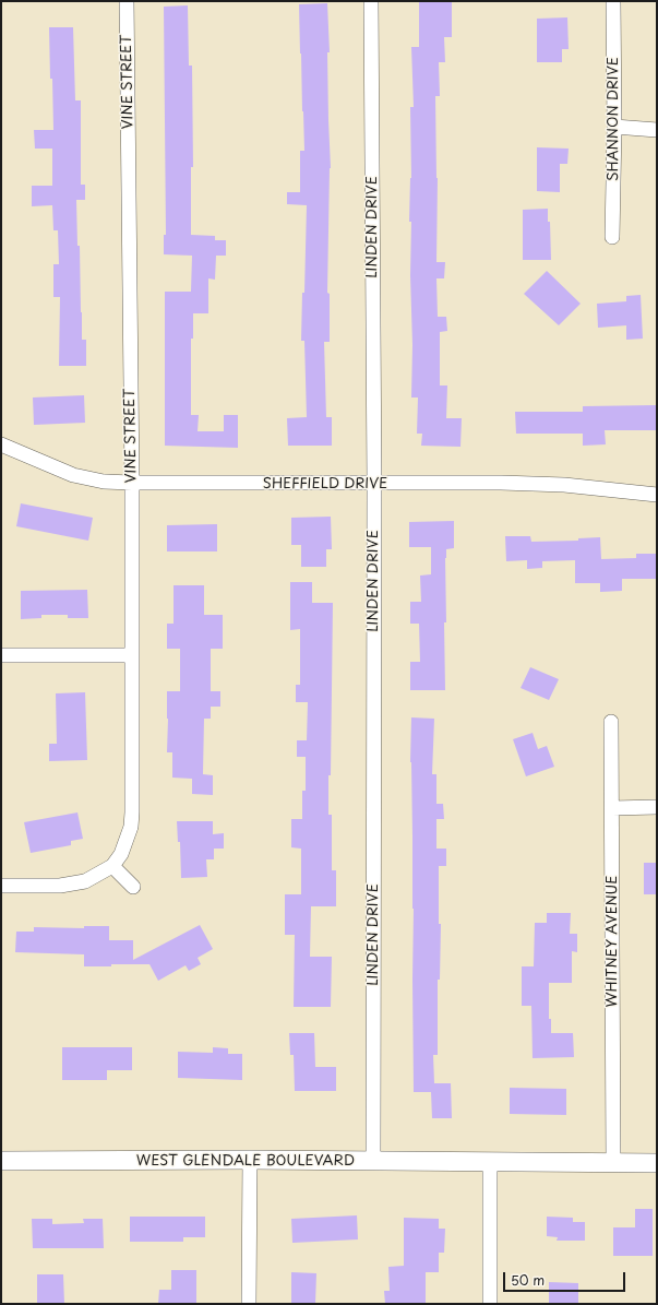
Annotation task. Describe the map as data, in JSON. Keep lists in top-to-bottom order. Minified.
{"streets":{"street":["VINE STREET","SHANNON DRIVE","LINDEN DRIVE","SHEFFIELD DRIVE","WHITNEY AVENUE","WEST GLENDALE BOULEVARD"]},"crossings":[["VINE STREET","SHEFFIELD DRIVE"],["LINDEN DRIVE","SHEFFIELD DRIVE"],["LINDEN DRIVE","WEST GLENDALE BOULEVARD"],["WHITNEY AVENUE","WEST GLENDALE BOULEVARD"]],"scale_bar":"50 m"}
